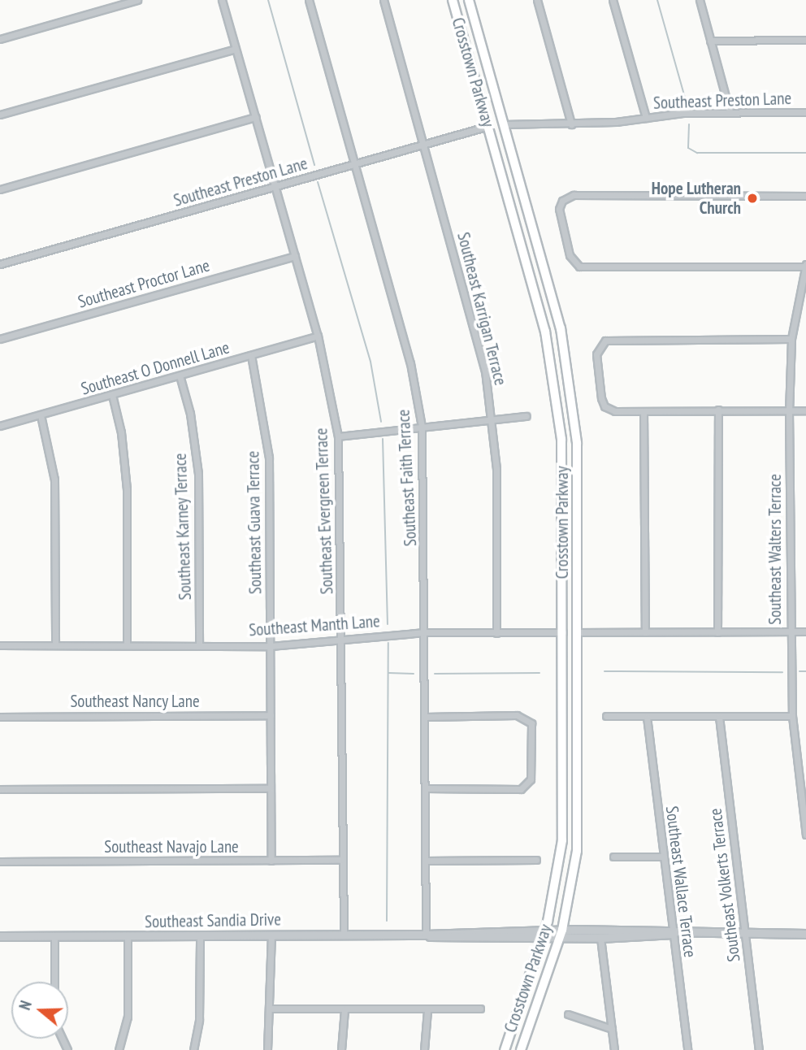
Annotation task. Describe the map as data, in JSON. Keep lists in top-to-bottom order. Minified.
{"streets":{"main road":["Crosstown Parkway"],"street":["Southeast Preston Lane","Southeast Proctor Lane","Southeast Karrigan Terrace","Southeast O Donnell Lane","Southeast Faith Terrace","Southeast Evergreen Terrace","Southeast Guava Terrace","Southeast Karney Terrace","Southeast Walters Terrace","Southeast Manth Lane","Southeast Nancy Lane","Southeast Navajo Lane","Southeast Wallace Terrace","Southeast Volkerts Terrace","Southeast Sandia Drive"]},"crossings":[["Crosstown Parkway","Southeast Preston Lane"],["Crosstown Parkway","Southeast Manth Lane"],["Crosstown Parkway","Southeast Sandia Drive"],["Southeast Preston Lane","Southeast Karrigan Terrace"],["Southeast Preston Lane","Southeast Faith Terrace"],["Southeast Preston Lane","Southeast Evergreen Terrace"],["Southeast Proctor Lane","Southeast Evergreen Terrace"],["Southeast Karrigan Terrace","Southeast Manth Lane"],["Southeast O Donnell Lane","Southeast Evergreen Terrace"],["Southeast O Donnell Lane","Southeast Guava Terrace"],["Southeast O Donnell Lane","Southeast Karney Terrace"],["Southeast Faith Terrace","Southeast Manth Lane"],["Southeast Faith Terrace","Southeast Sandia Drive"],["Southeast Evergreen Terrace","Southeast Manth Lane"],["Southeast Evergreen Terrace","Southeast Navajo Lane"],["Southeast Evergreen Terrace","Southeast Sandia Drive"],["Southeast Guava Terrace","Southeast Manth Lane"],["Southeast Guava Terrace","Southeast Nancy Lane"],["Southeast Guava Terrace","Southeast Navajo Lane"],["Southeast Karney Terrace","Southeast Manth Lane"],["Southeast Wallace Terrace","Southeast Sandia Drive"],["Southeast Volkerts Terrace","Southeast Sandia Drive"]],"places":["Hope Lutheran Church"],"north":"left"}
